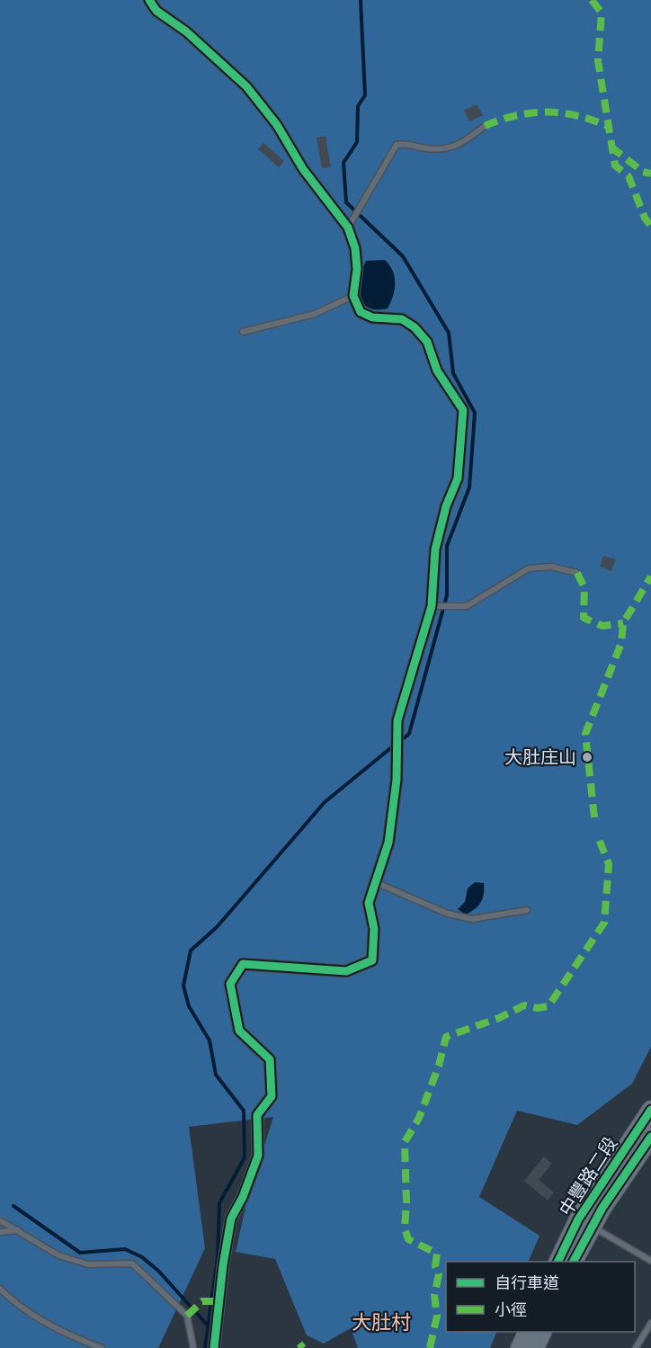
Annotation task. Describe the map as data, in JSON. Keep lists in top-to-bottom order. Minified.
{"streets":{"main road":["中豐路二段"]},"districts":["大肚村"],"places":["大肚庄山"],"legend":["自行車道","小徑"]}
